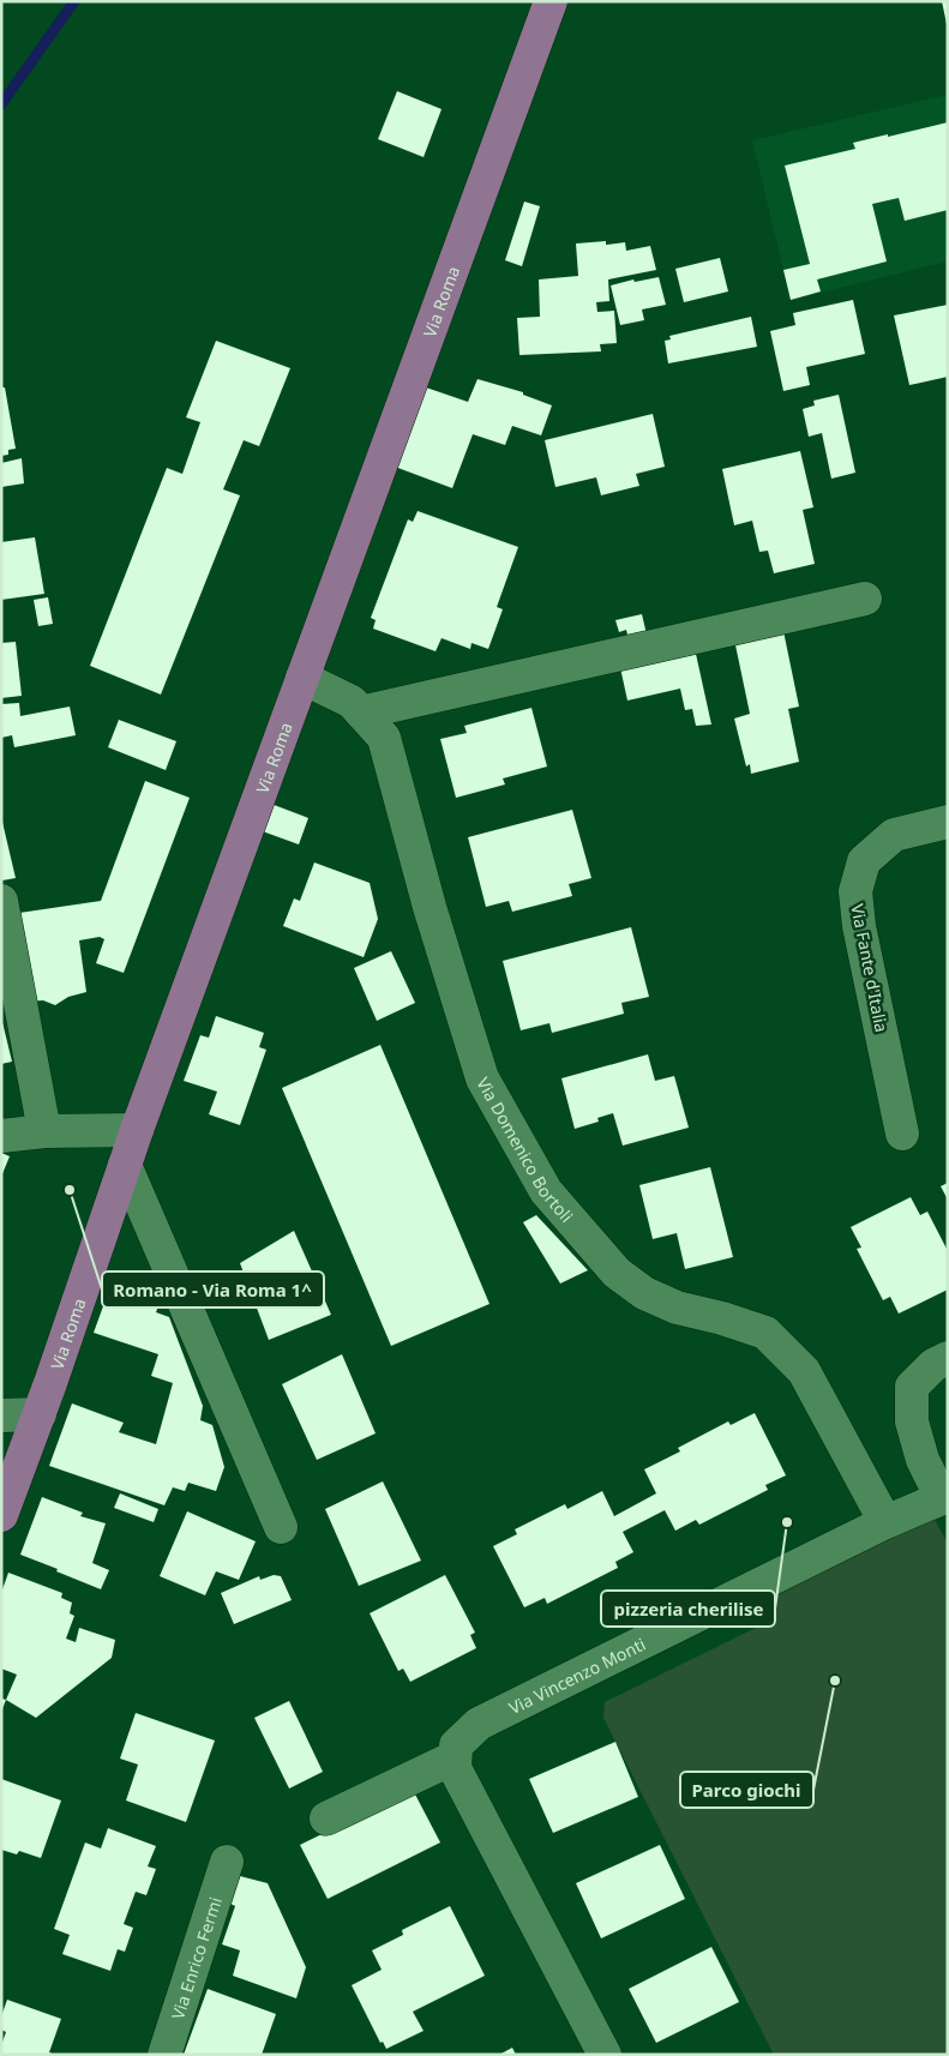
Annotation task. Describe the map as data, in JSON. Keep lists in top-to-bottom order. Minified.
{"streets":{"main road":["Via Roma"],"street":["Via Fante d'Italia","Via Domenico Bortoli","Via Vincenzo Monti","Via Enrico Fermi"]},"crossings":[["Via Roma","Via Domenico Bortoli"],["Via Domenico Bortoli","Via Vincenzo Monti"]],"places":["Romano - Via Roma 1^","pizzeria cherilise","Parco giochi"]}
